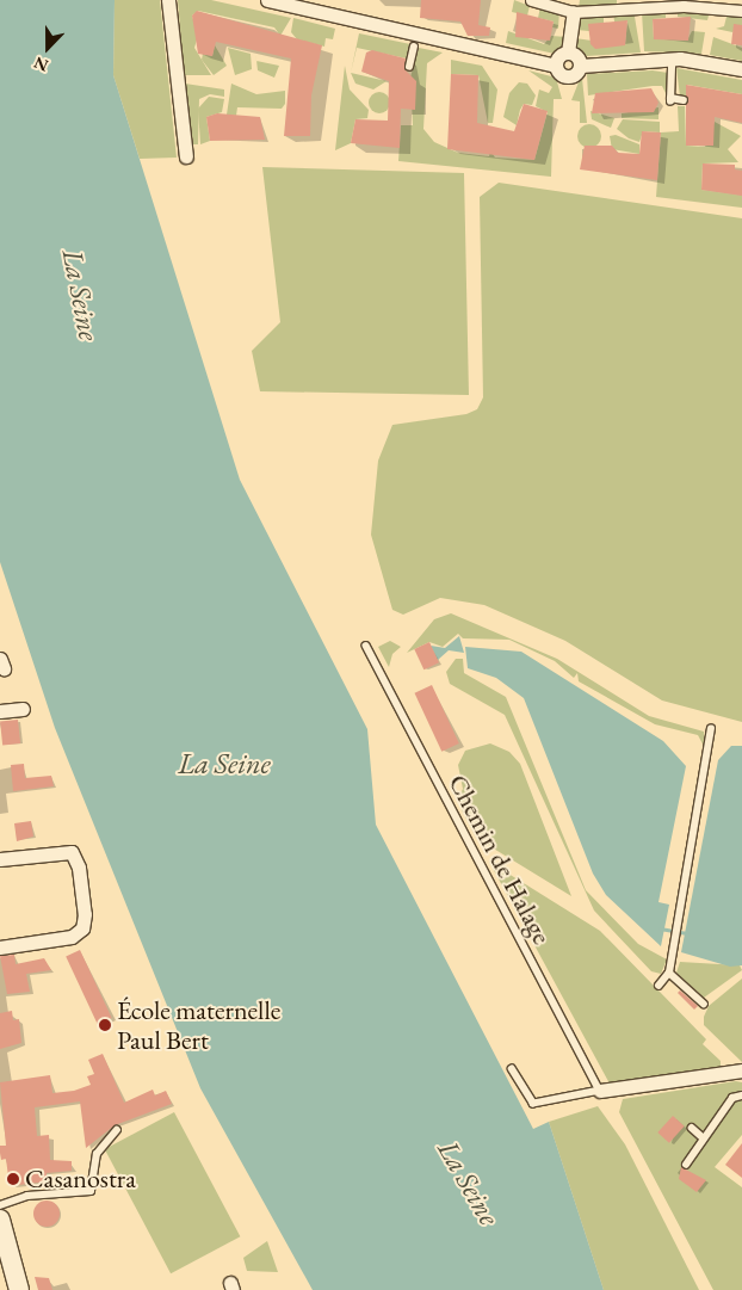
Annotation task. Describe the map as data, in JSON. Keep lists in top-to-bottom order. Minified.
{"streets":{"lane":["Chemin de Halage"]},"water":["La Seine"],"places":["École maternelle Paul Bert","Casanostra"],"north":"bottom"}
